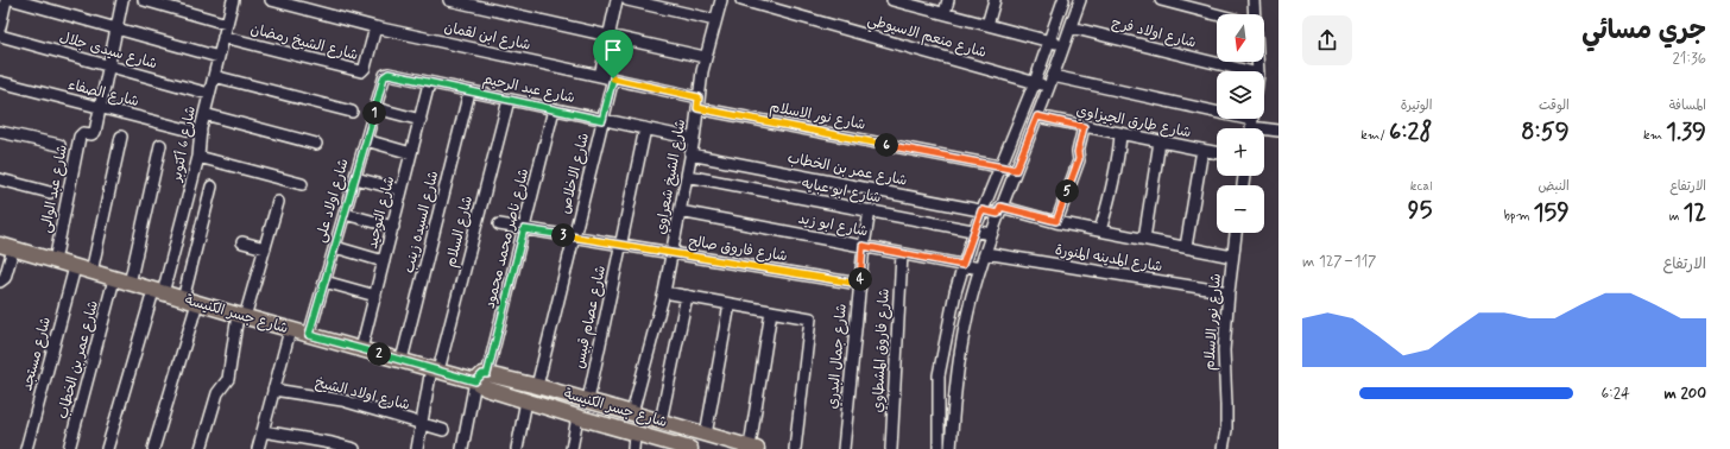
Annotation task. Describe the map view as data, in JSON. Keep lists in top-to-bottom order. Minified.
{"streets":{"main road":["شارع جسر الكنيسة"],"street":["شارع اولاد فرج","شارع ابن لقمان","شارع منعم الاسيوطي","شارع الشيخ رمضان","شارع سيدى جلال","شارع عبد الرحيم","شارع الصفاء","شارع نور الاسلام","شارع طارق الجيزاوي","شارع 6 أكتوبر","شارع عمر بن الخطاب","شارع الاخلاص","شارع الشيخ شعراوي","شارع عبد الوالى","شارع ابو عبايه","شارع اولاد على","شارع التوحيد","شارع السيده زينب","شارع ابو زيد","شارع السلام","شارع ناصر محمد محمود","شارع فاروق صالح","شارع المدينه المنورة","شارع عصام قبيس","شارع فاروق المشطاوي","شارع مستجد","شارع جمال البدري","شارع اولاد الشيخ"]},"crossings":[["شارع ابن لقمان","شارع الشيخ رمضان"],["شارع ابن لقمان","شارع الاخلاص"],["شارع ابن لقمان","شارع الشيخ شعراوي"],["شارع الشيخ رمضان","شارع 6 أكتوبر"],["شارع سيدى جلال","شارع 6 أكتوبر"],["شارع عبد الرحيم","شارع الاخلاص"],["شارع عبد الرحيم","شارع الشيخ شعراوي"],["شارع عبد الرحيم","شارع اولاد على"],["شارع عبد الرحيم","شارع التوحيد"],["شارع عبد الرحيم","شارع السيده زينب"],["شارع عبد الرحيم","شارع السلام"],["شارع عبد الرحيم","شارع ناصر محمد محمود"],["شارع عبد الرحيم","شارع عصام قبيس"],["شارع الصفاء","شارع 6 أكتوبر"],["شارع الصفاء","شارع عبد الوالى"],["شارع نور الاسلام","شارع عمر بن الخطاب"],["شارع نور الاسلام","شارع الشيخ شعراوي"],["شارع نور الاسلام","شارع المدينه المنورة"],["شارع 6 أكتوبر","شارع جسر الكنيسة"],["شارع عمر بن الخطاب","شارع الشيخ شعراوي"],["شارع عمر بن الخطاب","شارع جسر الكنيسة"],["شارع الاخلاص","شارع فاروق صالح"],["شارع الاخلاص","شارع جسر الكنيسة"],["شارع الشيخ شعراوي","شارع ابو عبايه"],["شارع الشيخ شعراوي","شارع ابو زيد"],["شارع الشيخ شعراوي","شارع فاروق صالح"],["شارع الشيخ شعراوي","شارع جسر الكنيسة"],["شارع عبد الوالى","شارع جسر الكنيسة"],["شارع ابو عبايه","شارع جمال البدري"],["شارع اولاد على","شارع جسر الكنيسة"],["شارع التوحيد","شارع جسر الكنيسة"],["شارع السيده زينب","شارع جسر الكنيسة"],["شارع ابو زيد","شارع فاروق المشطاوي"],["شارع ابو زيد","شارع جمال البدري"],["شارع السلام","شارع جسر الكنيسة"],["شارع السلام","شارع اولاد الشيخ"],["شارع ناصر محمد محمود","شارع فاروق صالح"],["شارع ناصر محمد محمود","شارع جسر الكنيسة"],["شارع فاروق صالح","شارع عصام قبيس"],["شارع فاروق صالح","شارع جمال البدري"],["شارع جسر الكنيسة","شارع عصام قبيس"],["شارع جسر الكنيسة","شارع مستجد"]],"north":"bottom","page":{"heading":["جري مسائي","21:36"],"map_buttons":["+","−"],"stats":[["المسافة","1.39 km"],["الوقت","8:59"],["الوتيرة","6:28 /km"],["الارتفاع","12 m"],["النبض","159 bpm"],["kcal","95"]],"pins":["1","6","5","3","4","2"],"chart":["الارتفاع","117–127 m"],"list":[{"name":"200 m","note":"6:24"}]}}
